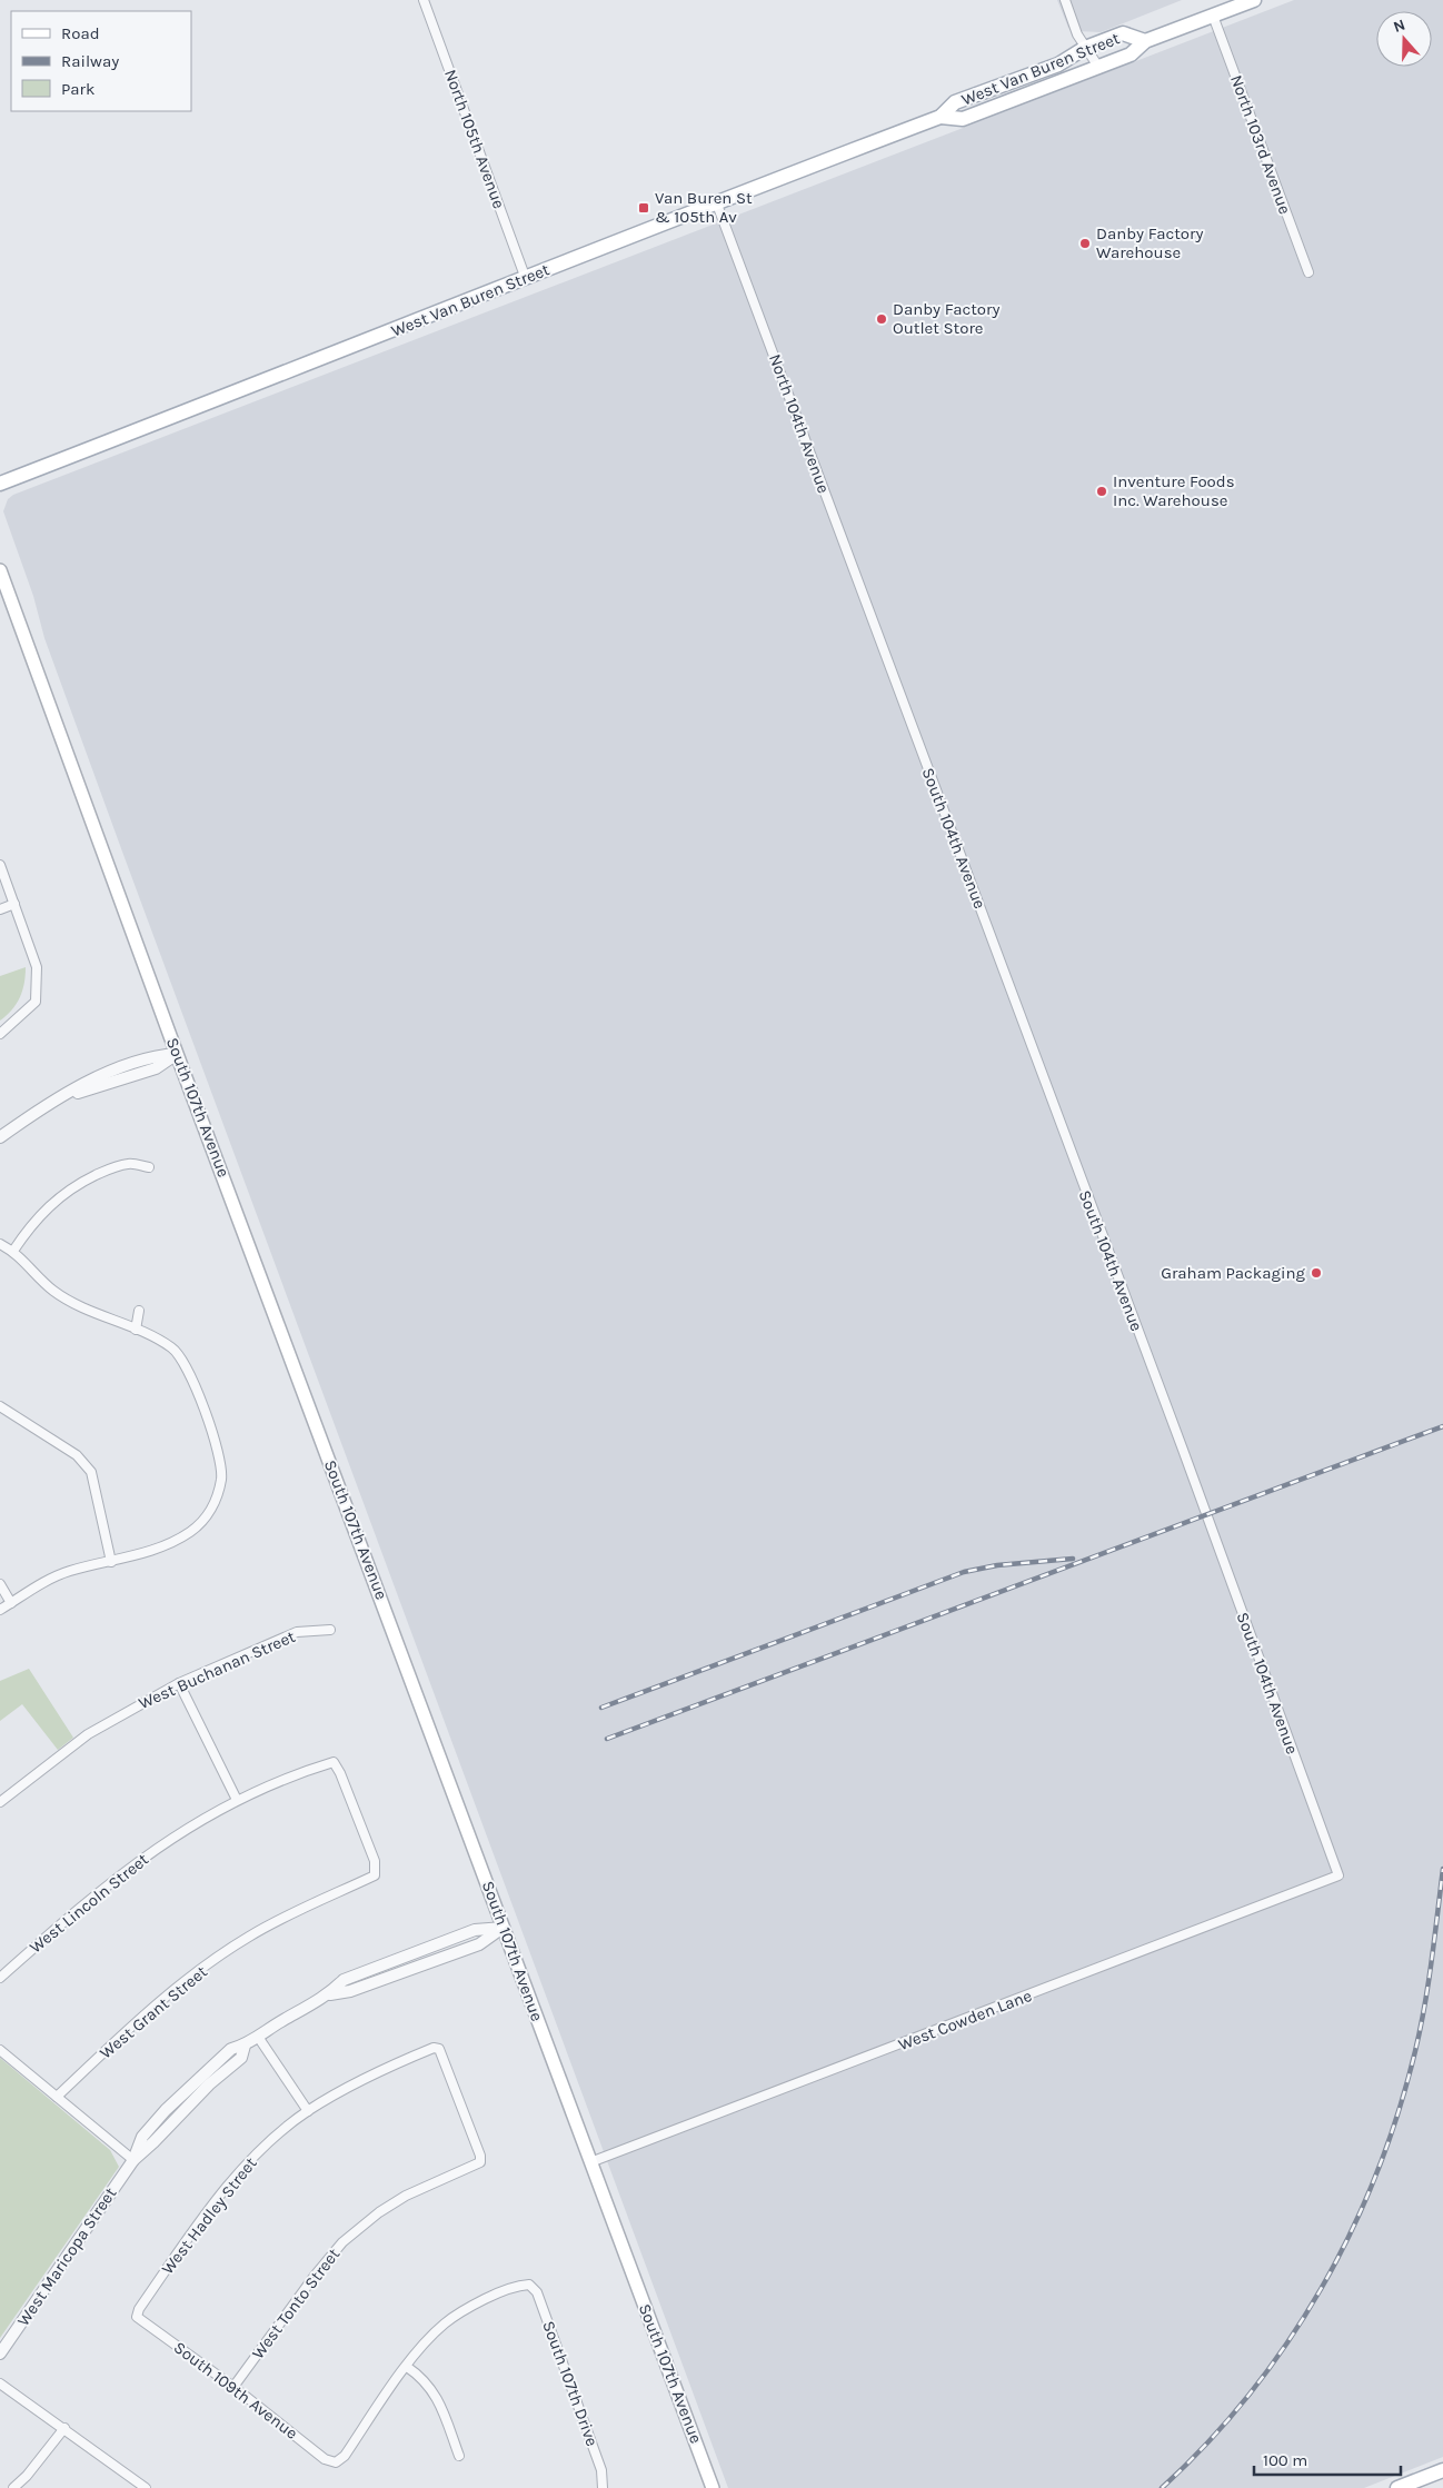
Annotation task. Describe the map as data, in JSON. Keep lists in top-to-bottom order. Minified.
{"streets":{"main road":["West Van Buren Street","South 107th Avenue"],"street":["North 105th Avenue","North 103rd Avenue","North 104th Avenue","South 104th Avenue","West Buchanan Street","West Lincoln Street","West Grant Street","West Cowden Lane","West Hadley Street","West Maricopa Street","West Tonto Street","South 107th Drive","South 109th Avenue"]},"crossings":[["West Van Buren Street","North 105th Avenue"],["West Van Buren Street","North 103rd Avenue"],["West Van Buren Street","North 104th Avenue"],["North 104th Avenue","South 104th Avenue"],["South 104th Avenue","West Cowden Lane"],["South 107th Avenue","West Cowden Lane"],["South 107th Avenue","West Maricopa Street"],["West Lincoln Street","West Grant Street"],["West Hadley Street","West Tonto Street"],["West Hadley Street","South 109th Avenue"],["West Tonto Street","South 109th Avenue"],["South 107th Drive","South 109th Avenue"]],"places":{"transit":["Van Buren St & 105th Av"],"other":["Danby Factory Warehouse","Danby Factory Outlet Store","Inventure Foods Inc. Warehouse","Graham Packaging"]},"legend":["Road","Railway","Park"],"scale_bar":"100 m","north":"top"}
